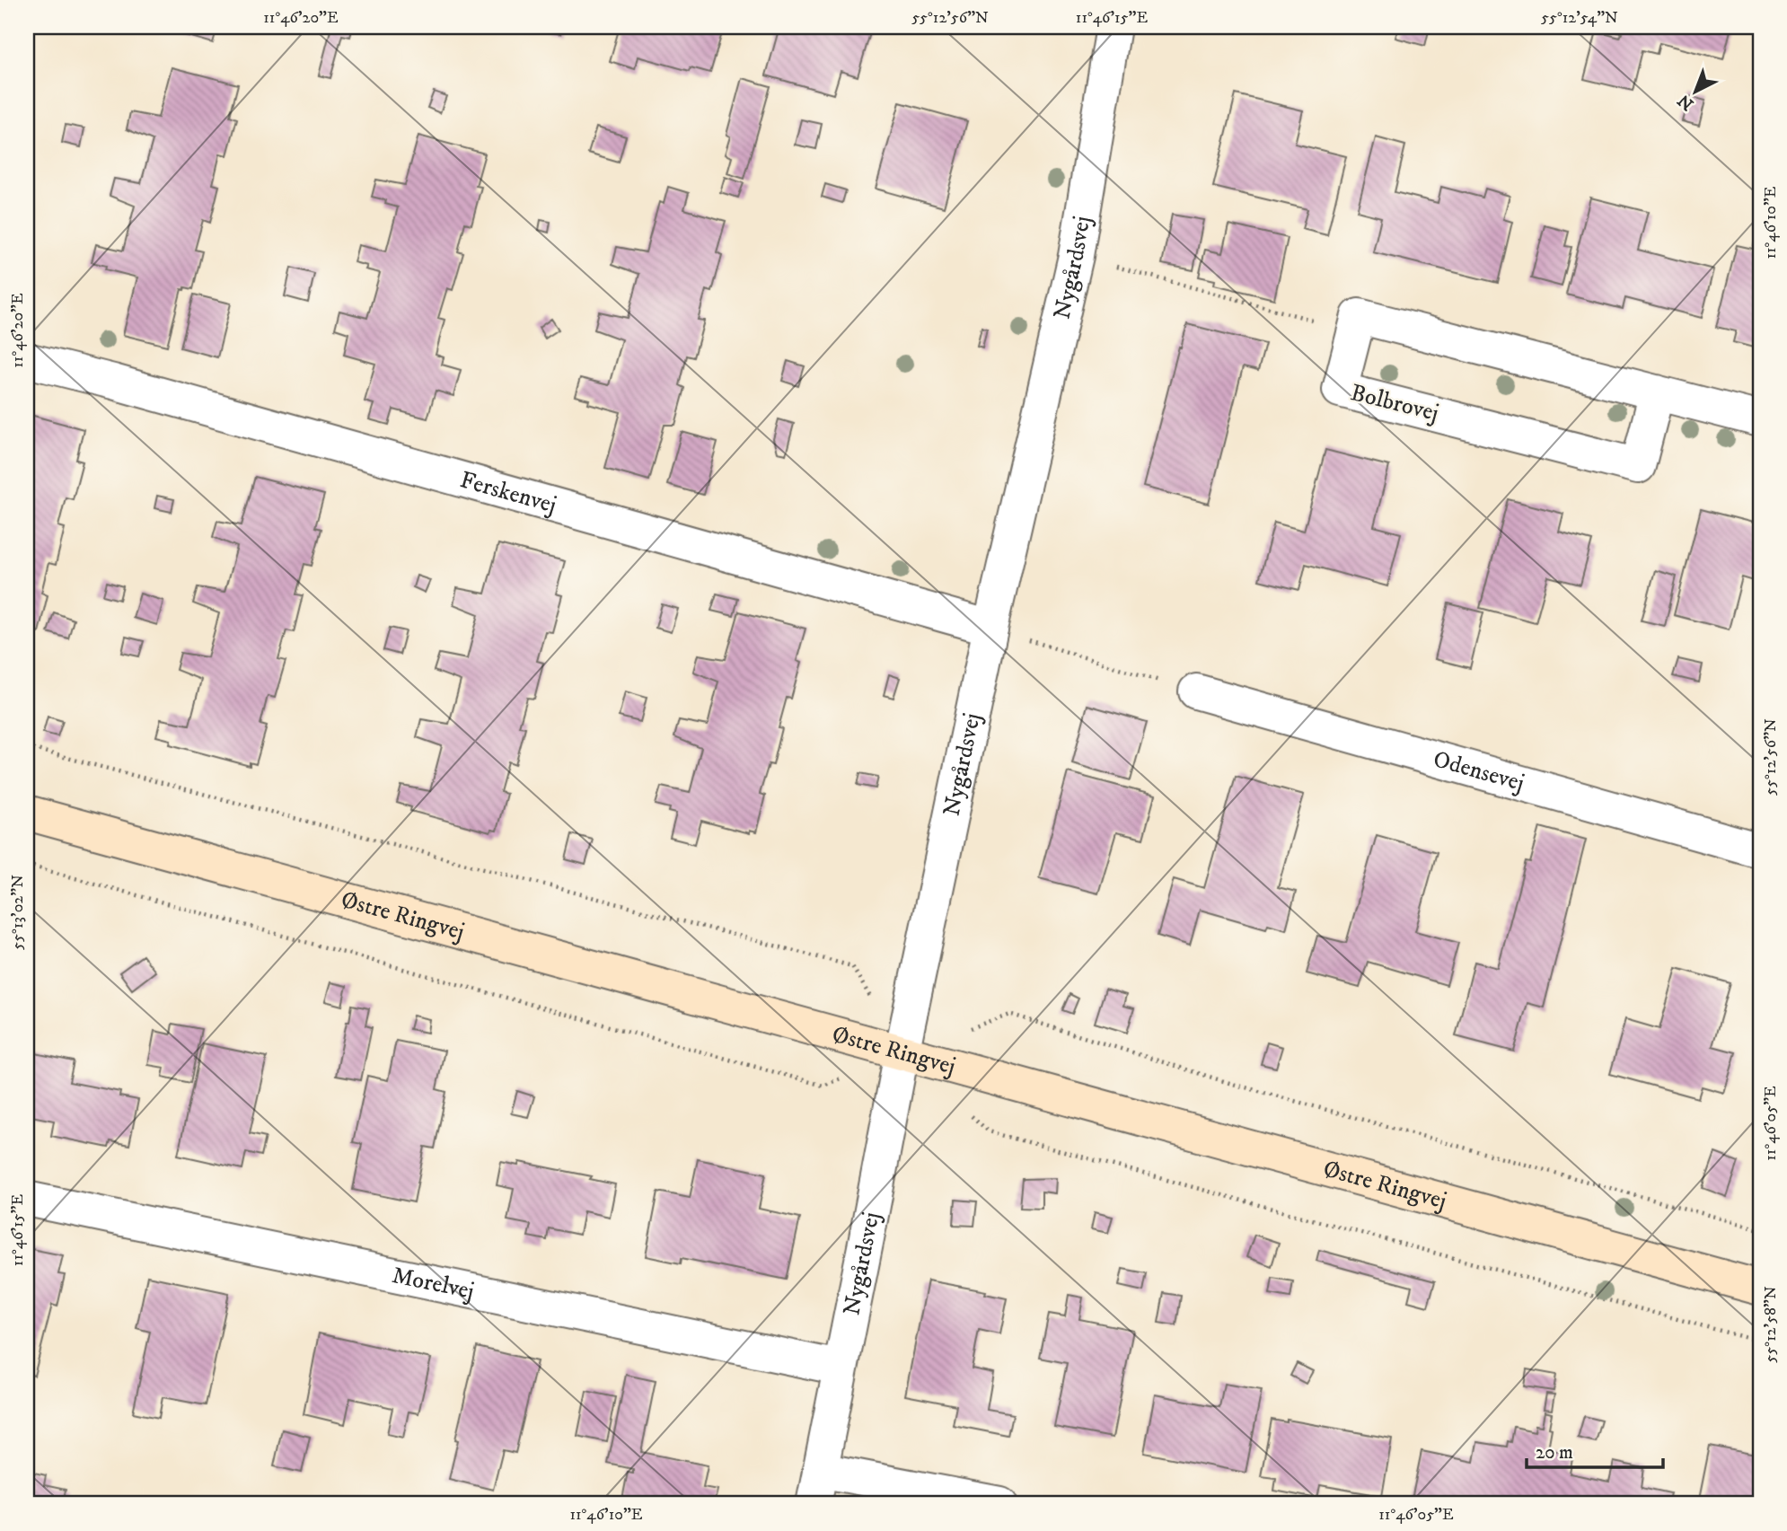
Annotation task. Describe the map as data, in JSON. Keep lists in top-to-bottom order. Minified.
{"streets":{"street":["Nygårdsvej","Bolbrovej","Ferskenvej","Odensevej","Østre Ringvej","Morelvej"]},"crossings":[["Nygårdsvej","Ferskenvej"],["Nygårdsvej","Østre Ringvej"],["Nygårdsvej","Morelvej"]],"scale_bar":"20 m","north":"bottom left","coordinates":["11°46'20\"E","55°12'56\"N","11°46'15\"E","55°12'54\"N","11°46'10\"E","55°13'02\"N","11°46'05\"E","55°12'58\"N"]}
